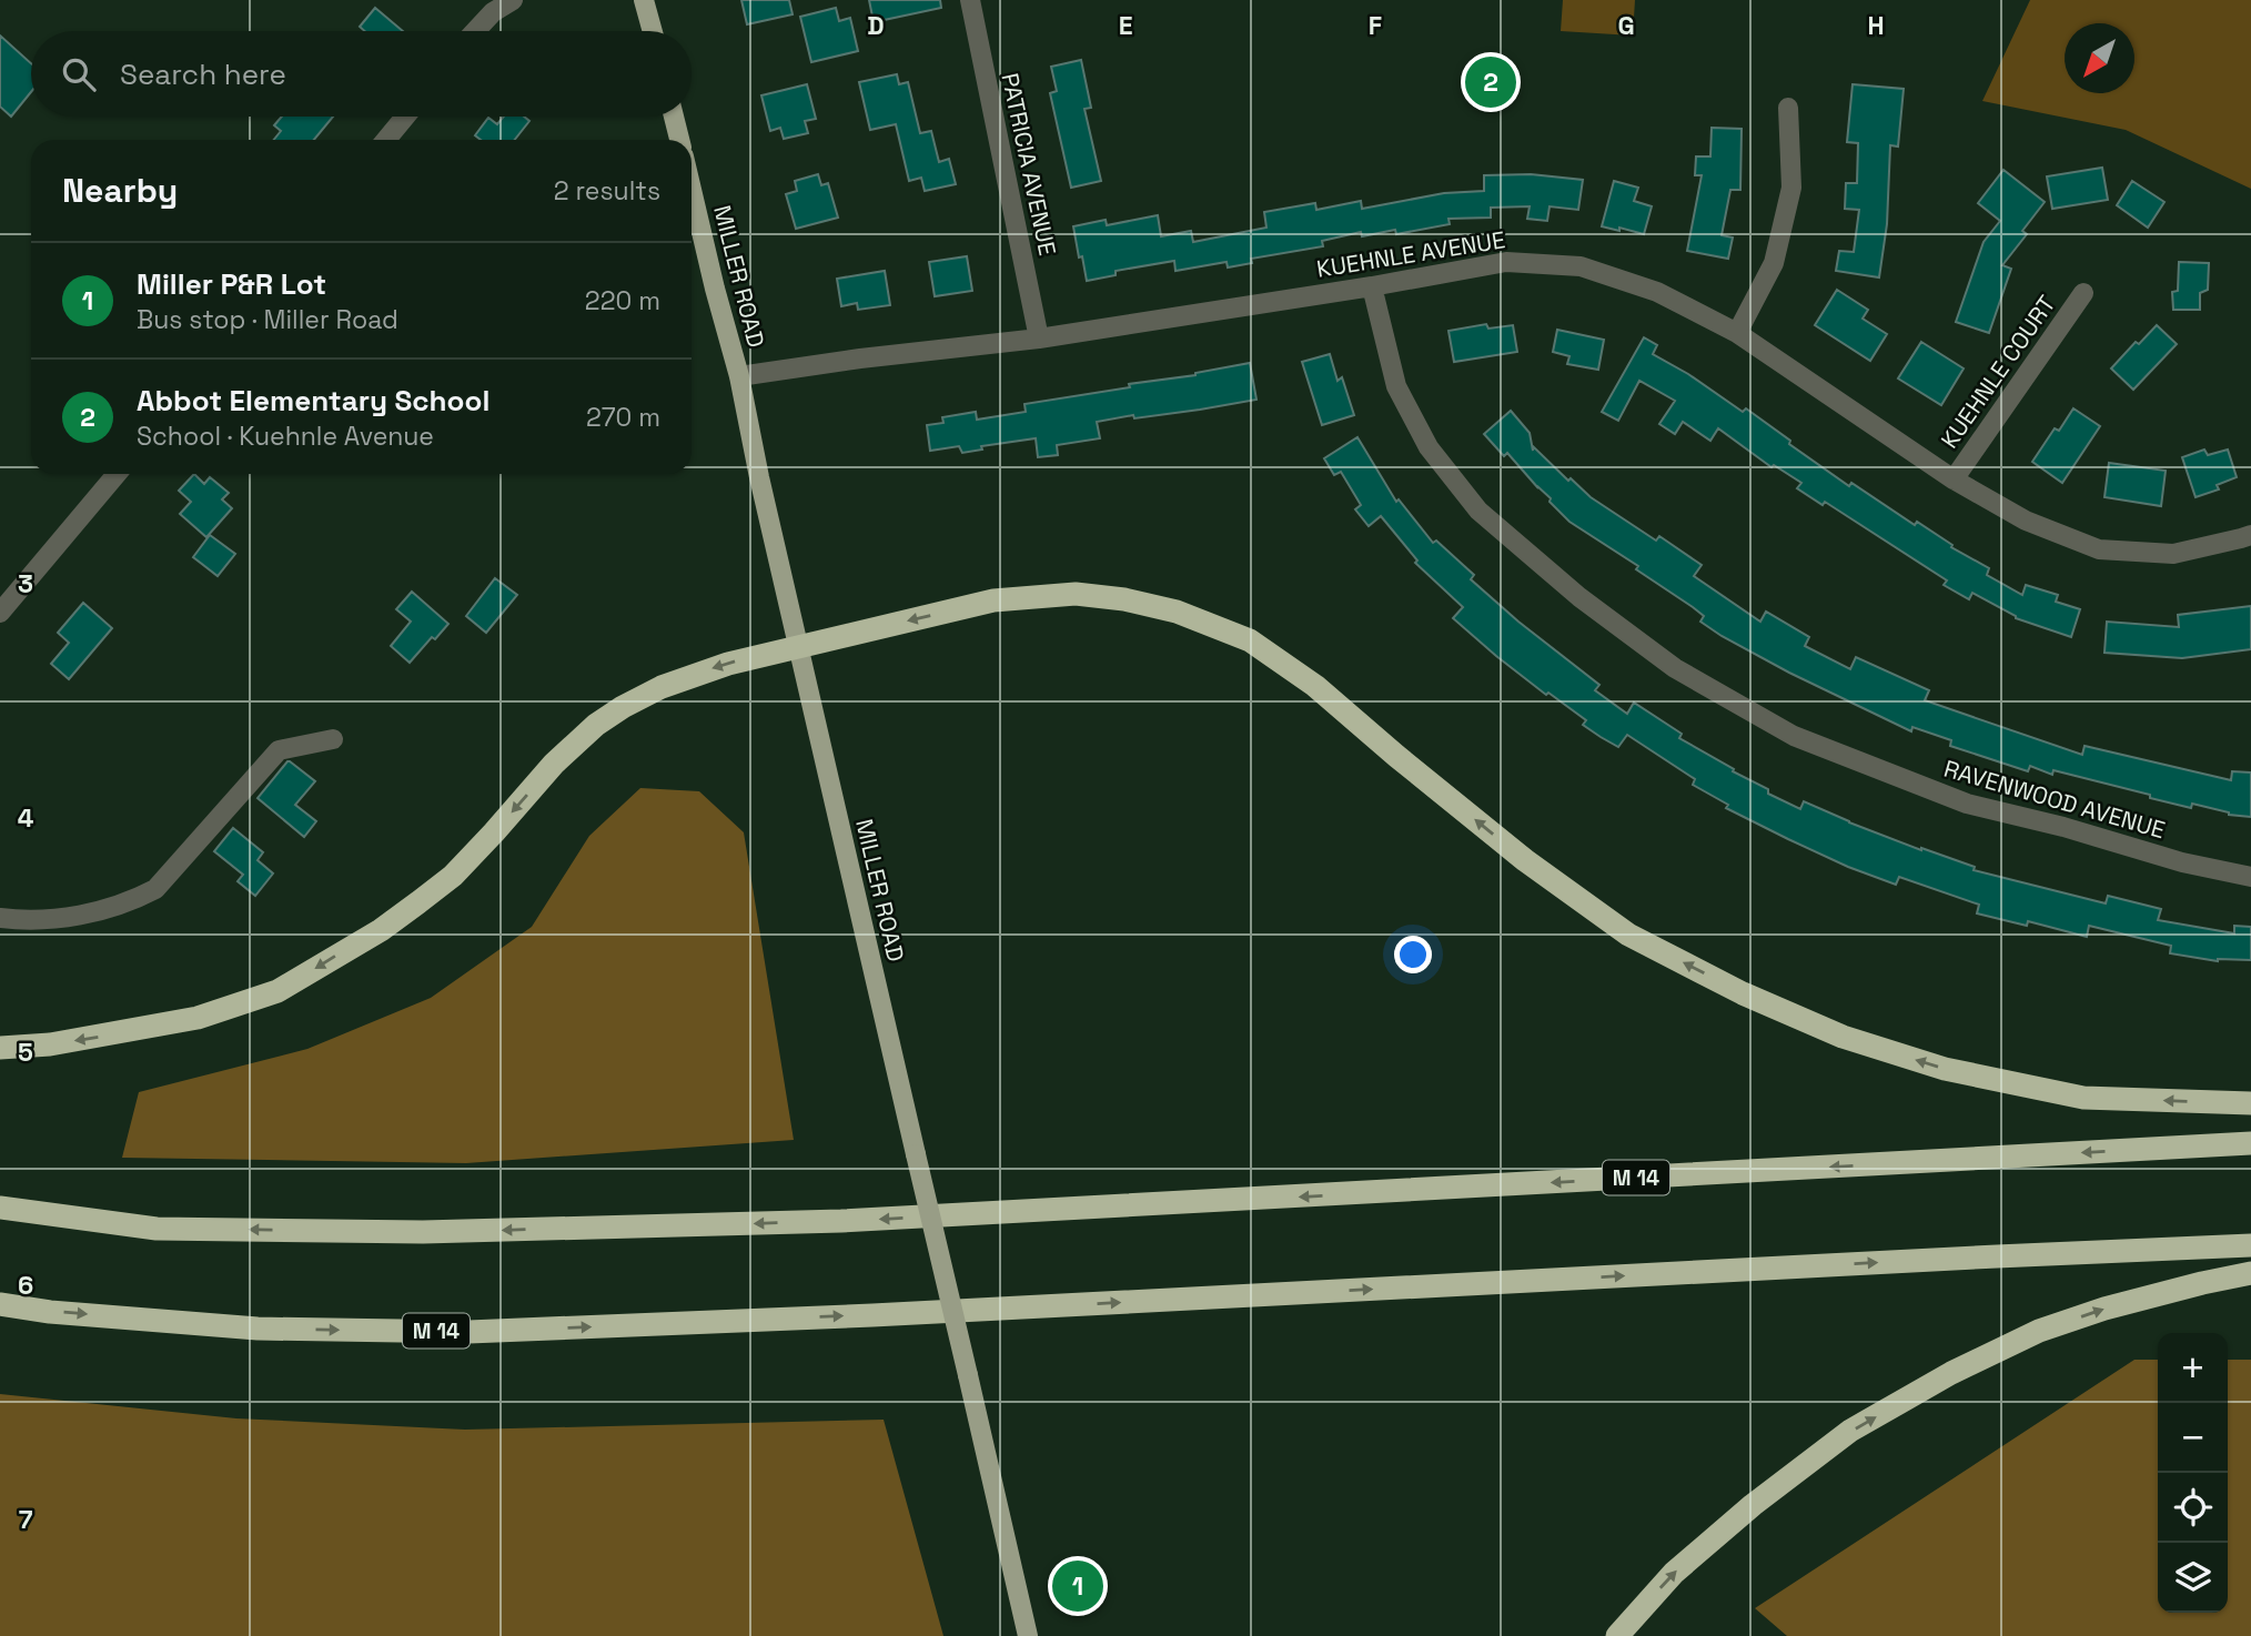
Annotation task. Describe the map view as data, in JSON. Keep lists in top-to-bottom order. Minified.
{"streets":{"highway":["M 14"],"main road":["MILLER ROAD"],"street":["PATRICIA AVENUE","KUEHNLE AVENUE","KUEHNLE COURT","RAVENWOOD AVENUE"]},"crossings":[["PATRICIA AVENUE","KUEHNLE AVENUE"],["KUEHNLE AVENUE","MILLER ROAD"],["KUEHNLE AVENUE","KUEHNLE COURT"],["KUEHNLE AVENUE","RAVENWOOD AVENUE"]],"north":"bottom left","page":{"search":"Search here","pins":["2","1"],"heading":["Nearby","2 results"],"list":[{"mark":"1","name":"Miller P&R Lot","note":"Bus stop · Miller Road","value":"220 m"},{"mark":"2","name":"Abbot Elementary School","note":"School · Kuehnle Avenue","value":"270 m"}],"map_buttons":["+","−"]},"grid":{"columns":["D","E","F","G","H"],"rows":["3","4","5","6","7"]}}
